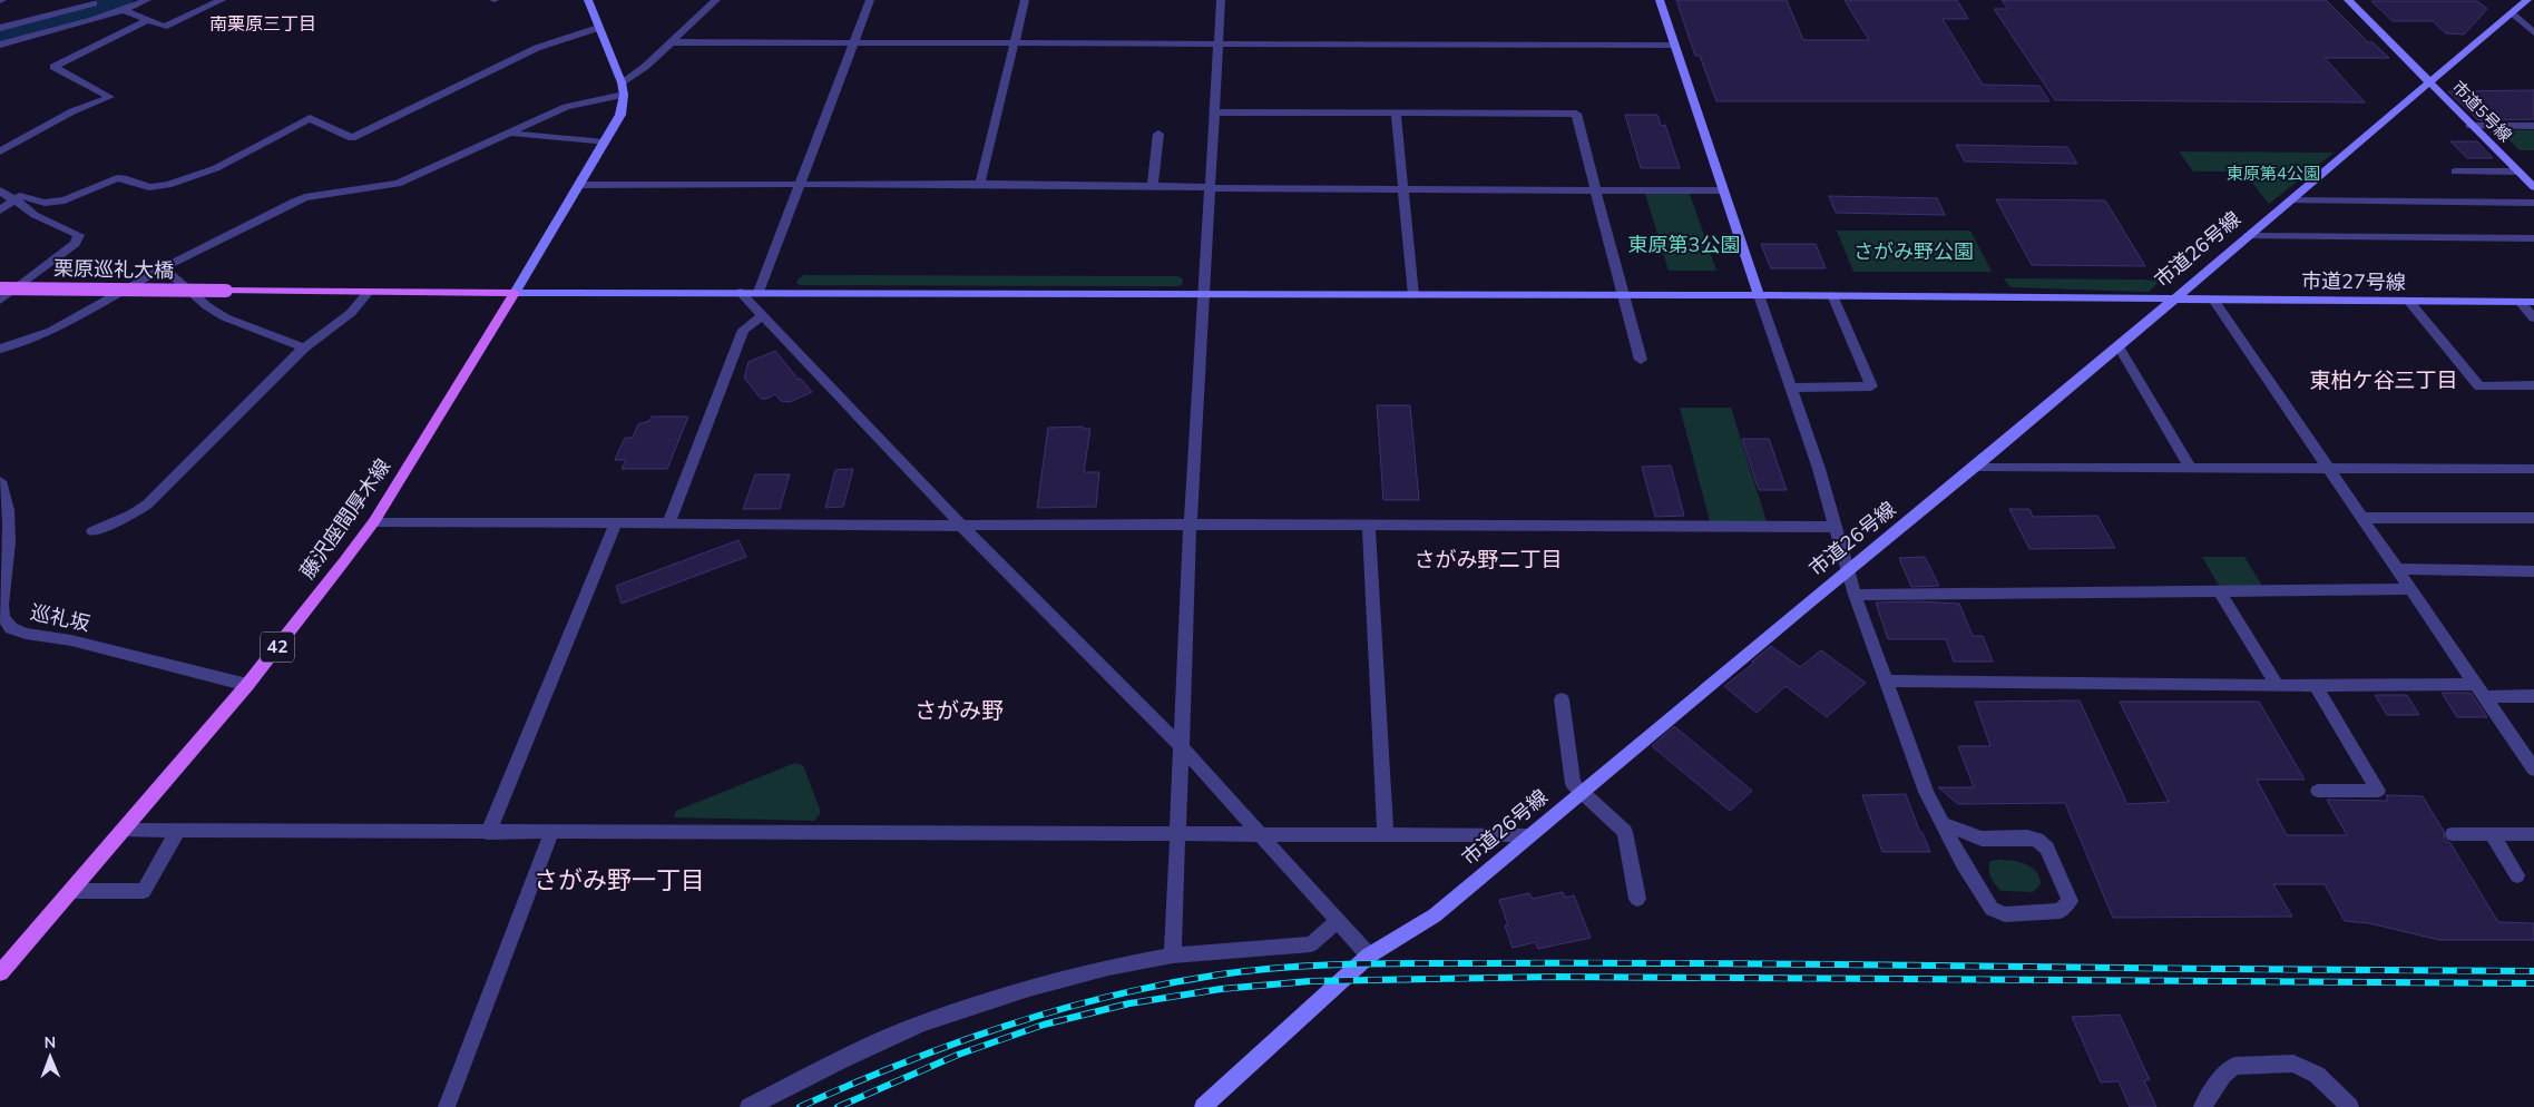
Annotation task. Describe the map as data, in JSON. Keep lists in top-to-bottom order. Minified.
{"streets":{"main road":["栗原巡礼大橋","藤沢座間厚木線","42"],"street":["市道5号線","市道26号線","市道27号線","巡礼坂"]},"crossings":[["市道5号線","市道26号線"],["市道26号線","市道27号線"],["市道27号線","藤沢座間厚木線"],["藤沢座間厚木線","巡礼坂"]],"districts":["南栗原三丁目","東柏ケ谷三丁目","さがみ野二丁目","さがみ野","さがみ野一丁目"],"parks":["東原第4公園","東原第3公園","さがみ野公園"],"north":"top"}
